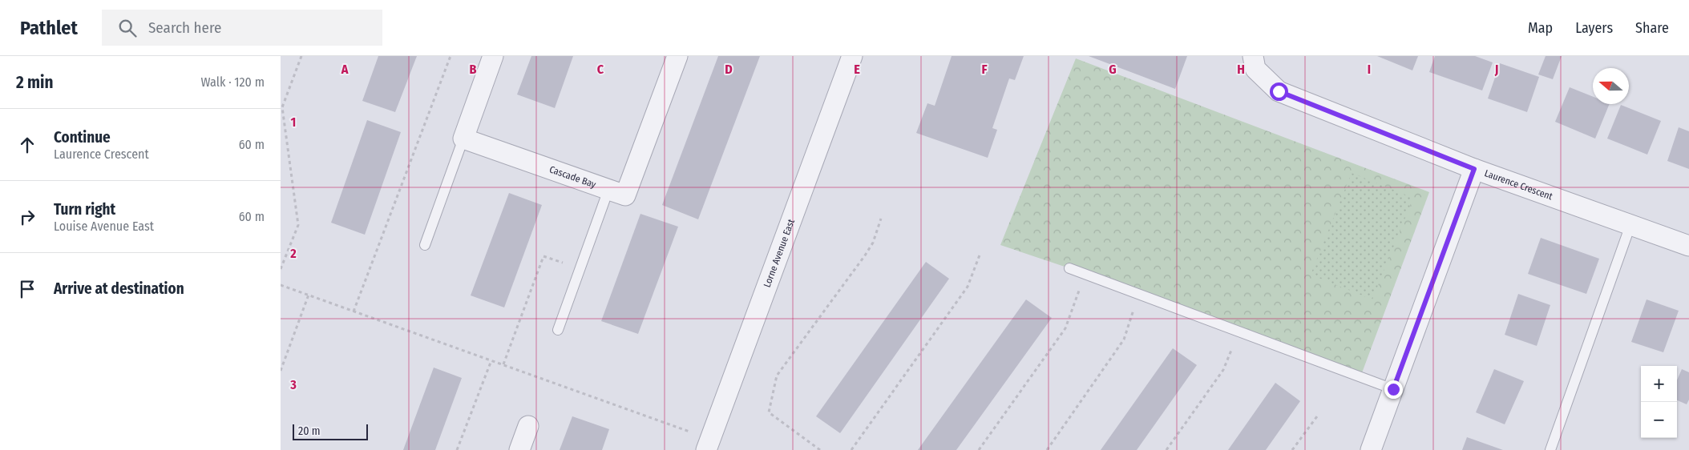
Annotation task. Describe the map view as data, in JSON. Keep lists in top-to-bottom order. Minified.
{"streets":{"street":["Cascade Bay","Laurence Crescent","Lorne Avenue East"]},"scale_bar":"20 m","north":"left","page":{"header":"Pathlet","search":"Search here","nav":["Map","Layers","Share"],"heading":["2 min","Walk · 120 m"],"list":[["Continue","Laurence Crescent","60 m"],["Turn right","Louise Avenue East","60 m"],"Arrive at destination"],"map_buttons":["+","−"],"scale":"20 m"},"grid":{"columns":["A","B","C","D","E","F","G","H","I","J"],"rows":["1","2","3"]}}
